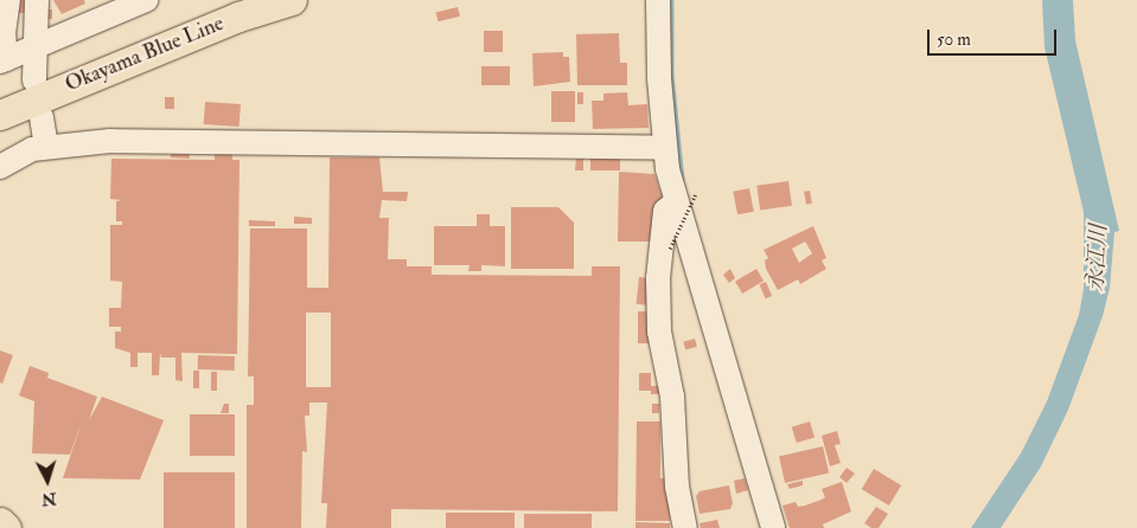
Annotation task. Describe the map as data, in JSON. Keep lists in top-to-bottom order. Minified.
{"streets":{"main road":["Okayama Blue Line"]},"water":["永江川"],"scale_bar":"50 m","north":"bottom"}
